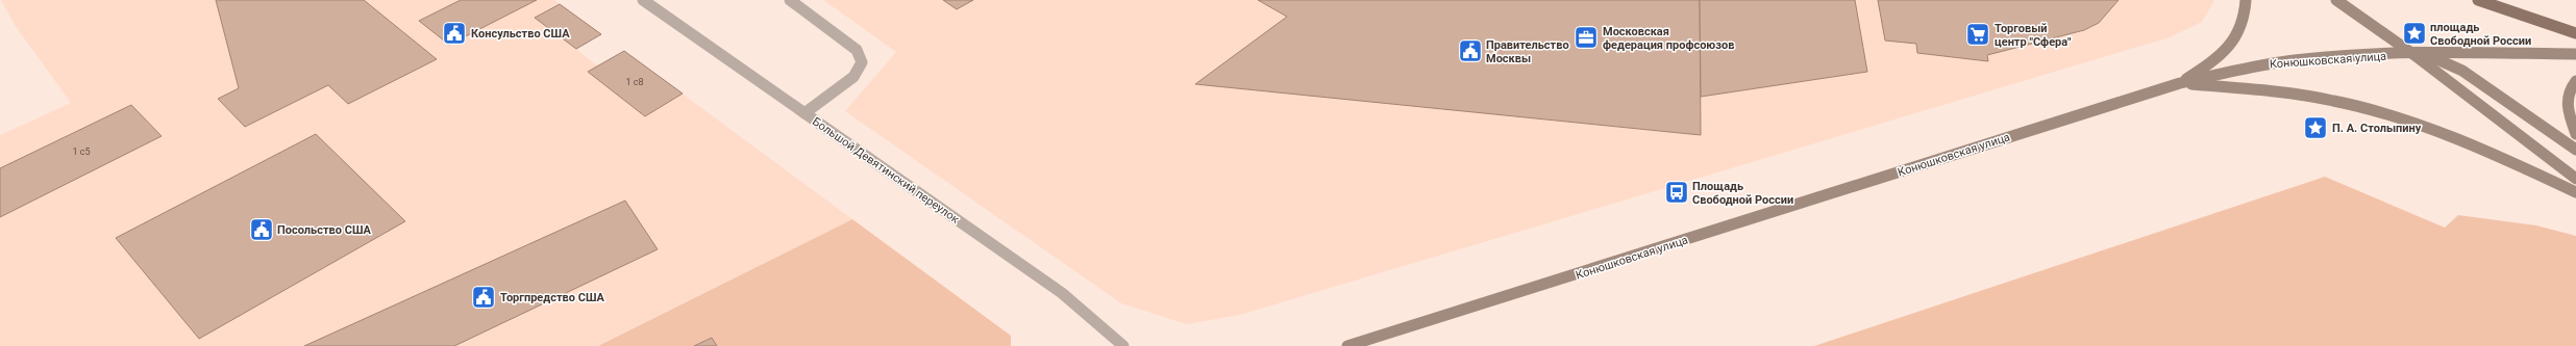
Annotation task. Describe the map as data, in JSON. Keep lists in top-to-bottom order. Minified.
{"streets":{"main road":["Конюшковская улица"],"street":["Большой Девятинский переулок"]},"places":{"public building":["Консульство США","Правительство Москвы","Посольство США","Торгпредство США"],"place":["площадь Свободной России","П. А. Столыпину"],"supermarket":["Торговый центр \"Сфера\""],"office":["Московская федерация профсоюзов"],"bus stop":["Площадь Свободной России"]},"house_numbers":["1 с8","1 с5"]}
